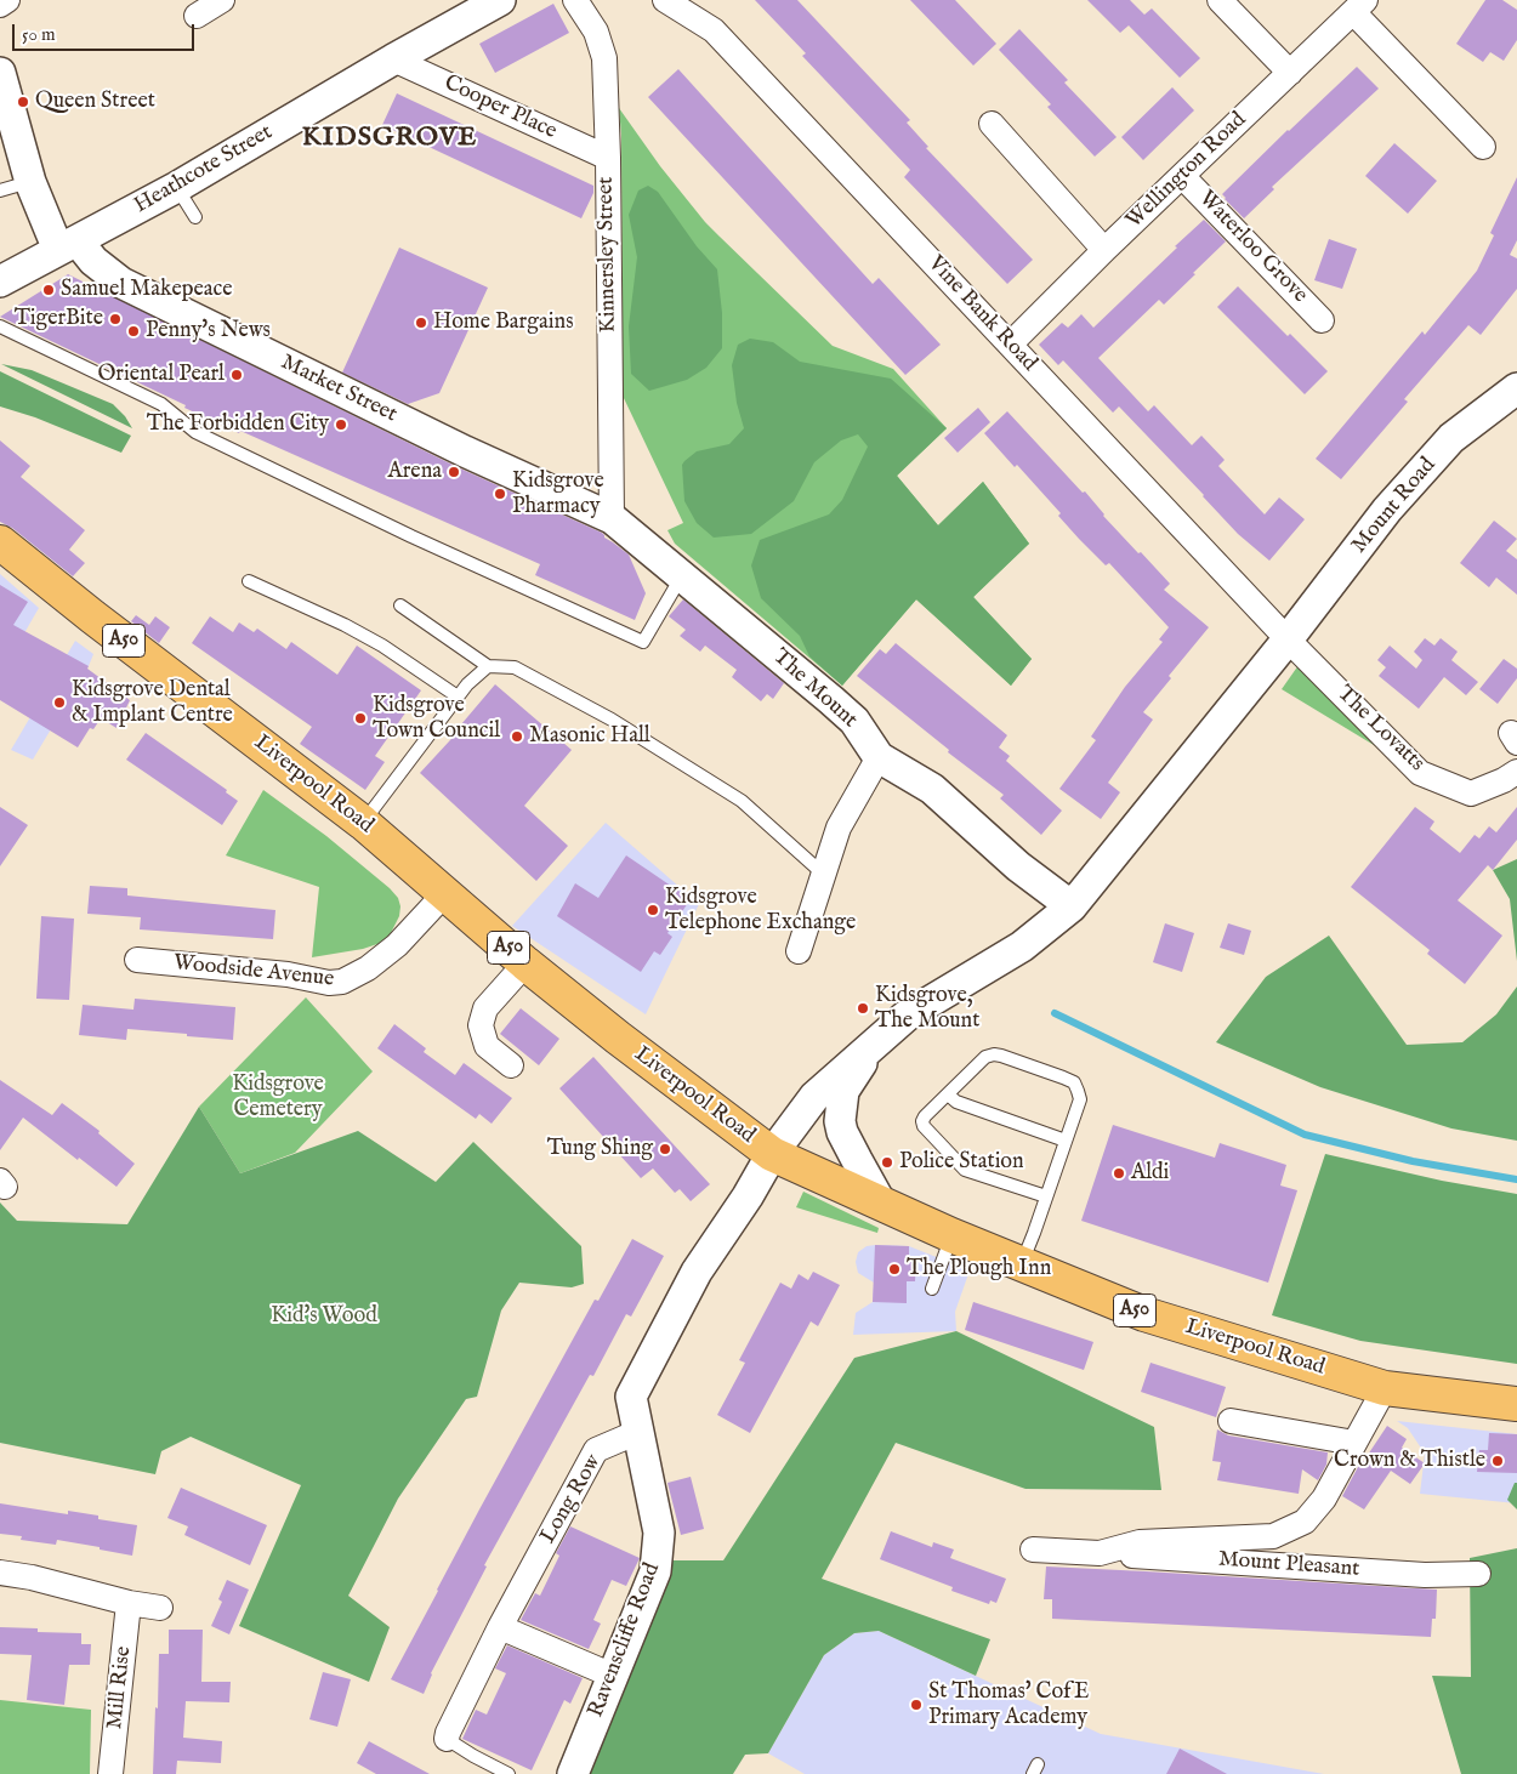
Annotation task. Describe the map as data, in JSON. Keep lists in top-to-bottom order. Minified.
{"streets":{"main road":["A50","Liverpool Road"],"street":["Cooper Place","Heathcote Street","Wellington Road","Waterloo Grove","Kinnersley Street","Vine Bank Road","Market Street","Mount Road","The Mount","The Lovatts","Woodside Avenue","Long Row","Mount Pleasant","Ravenscliffe Road","Mill Rise"]},"crossings":[["Cooper Place","Heathcote Street"],["Cooper Place","Kinnersley Street"],["Heathcote Street","Market Street"],["Wellington Road","Waterloo Grove"],["Wellington Road","Vine Bank Road"],["Kinnersley Street","Market Street"],["Kinnersley Street","The Mount"],["Vine Bank Road","Mount Road"],["Vine Bank Road","The Lovatts"],["Market Street","The Mount"],["Mount Road","The Lovatts"],["Liverpool Road","Woodside Avenue"],["Liverpool Road","Mount Pleasant"],["Long Row","Ravenscliffe Road"]],"districts":["KIDSGROVE"],"parks":["Kidsgrove Cemetery","Kid's Wood"],"places":["Queen Street","Samuel Makepeace","TigerBite","Home Bargains","Penny's News","Oriental Pearl","The Forbidden City","Arena","Kidsgrove Pharmacy","Kidsgrove Dental & Implant Centre","Kidsgrove Town Council","Masonic Hall","Kidsgrove Telephone Exchange","Kidsgrove, The Mount","Tung Shing","Police Station","Aldi","The Plough Inn","Crown & Thistle","St Thomas' CofE Primary Academy"],"scale_bar":"50 m"}
